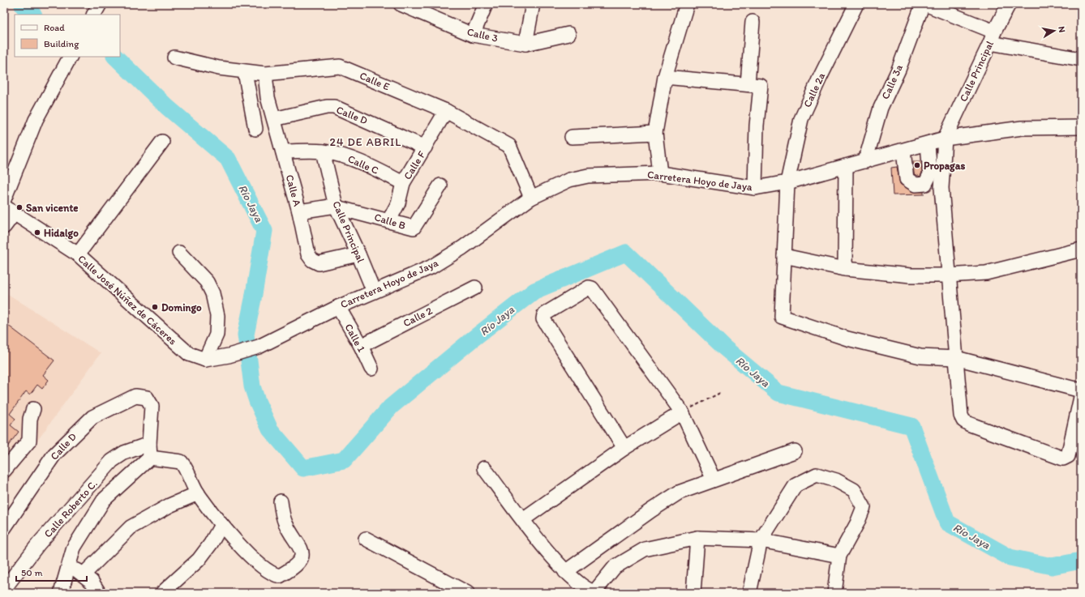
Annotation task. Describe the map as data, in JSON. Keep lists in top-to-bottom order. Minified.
{"streets":{"street":["Calle 3","Calle Principal","Calle E","Calle 3a","Calle 2a","Calle D","Calle C","Calle F","Carretera Hoyo de Jaya","Calle A","Calle B","Calle José Núñez de Cáceres","Calle 2","Calle 1","Calle Roberto C."]},"crossings":[["Calle Principal","Calle C"],["Calle Principal","Carretera Hoyo de Jaya"],["Calle Principal","Calle A"],["Calle Principal","Calle B"],["Calle E","Calle F"],["Calle E","Carretera Hoyo de Jaya"],["Calle E","Calle A"],["Calle 3a","Carretera Hoyo de Jaya"],["Calle 2a","Carretera Hoyo de Jaya"],["Calle D","Calle F"],["Calle D","Calle A"],["Calle D","Calle Roberto C."],["Calle C","Calle F"],["Calle C","Calle A"],["Calle F","Calle B"],["Carretera Hoyo de Jaya","Calle José Núñez de Cáceres"],["Carretera Hoyo de Jaya","Calle 1"],["Calle A","Calle B"],["Calle 2","Calle 1"]],"districts":["24 DE ABRIL"],"water":["Río Jaya"],"places":["Propagas","San vicente","Hidalgo","Domingo"],"legend":["Road","Building"],"scale_bar":"50 m","north":"right"}
